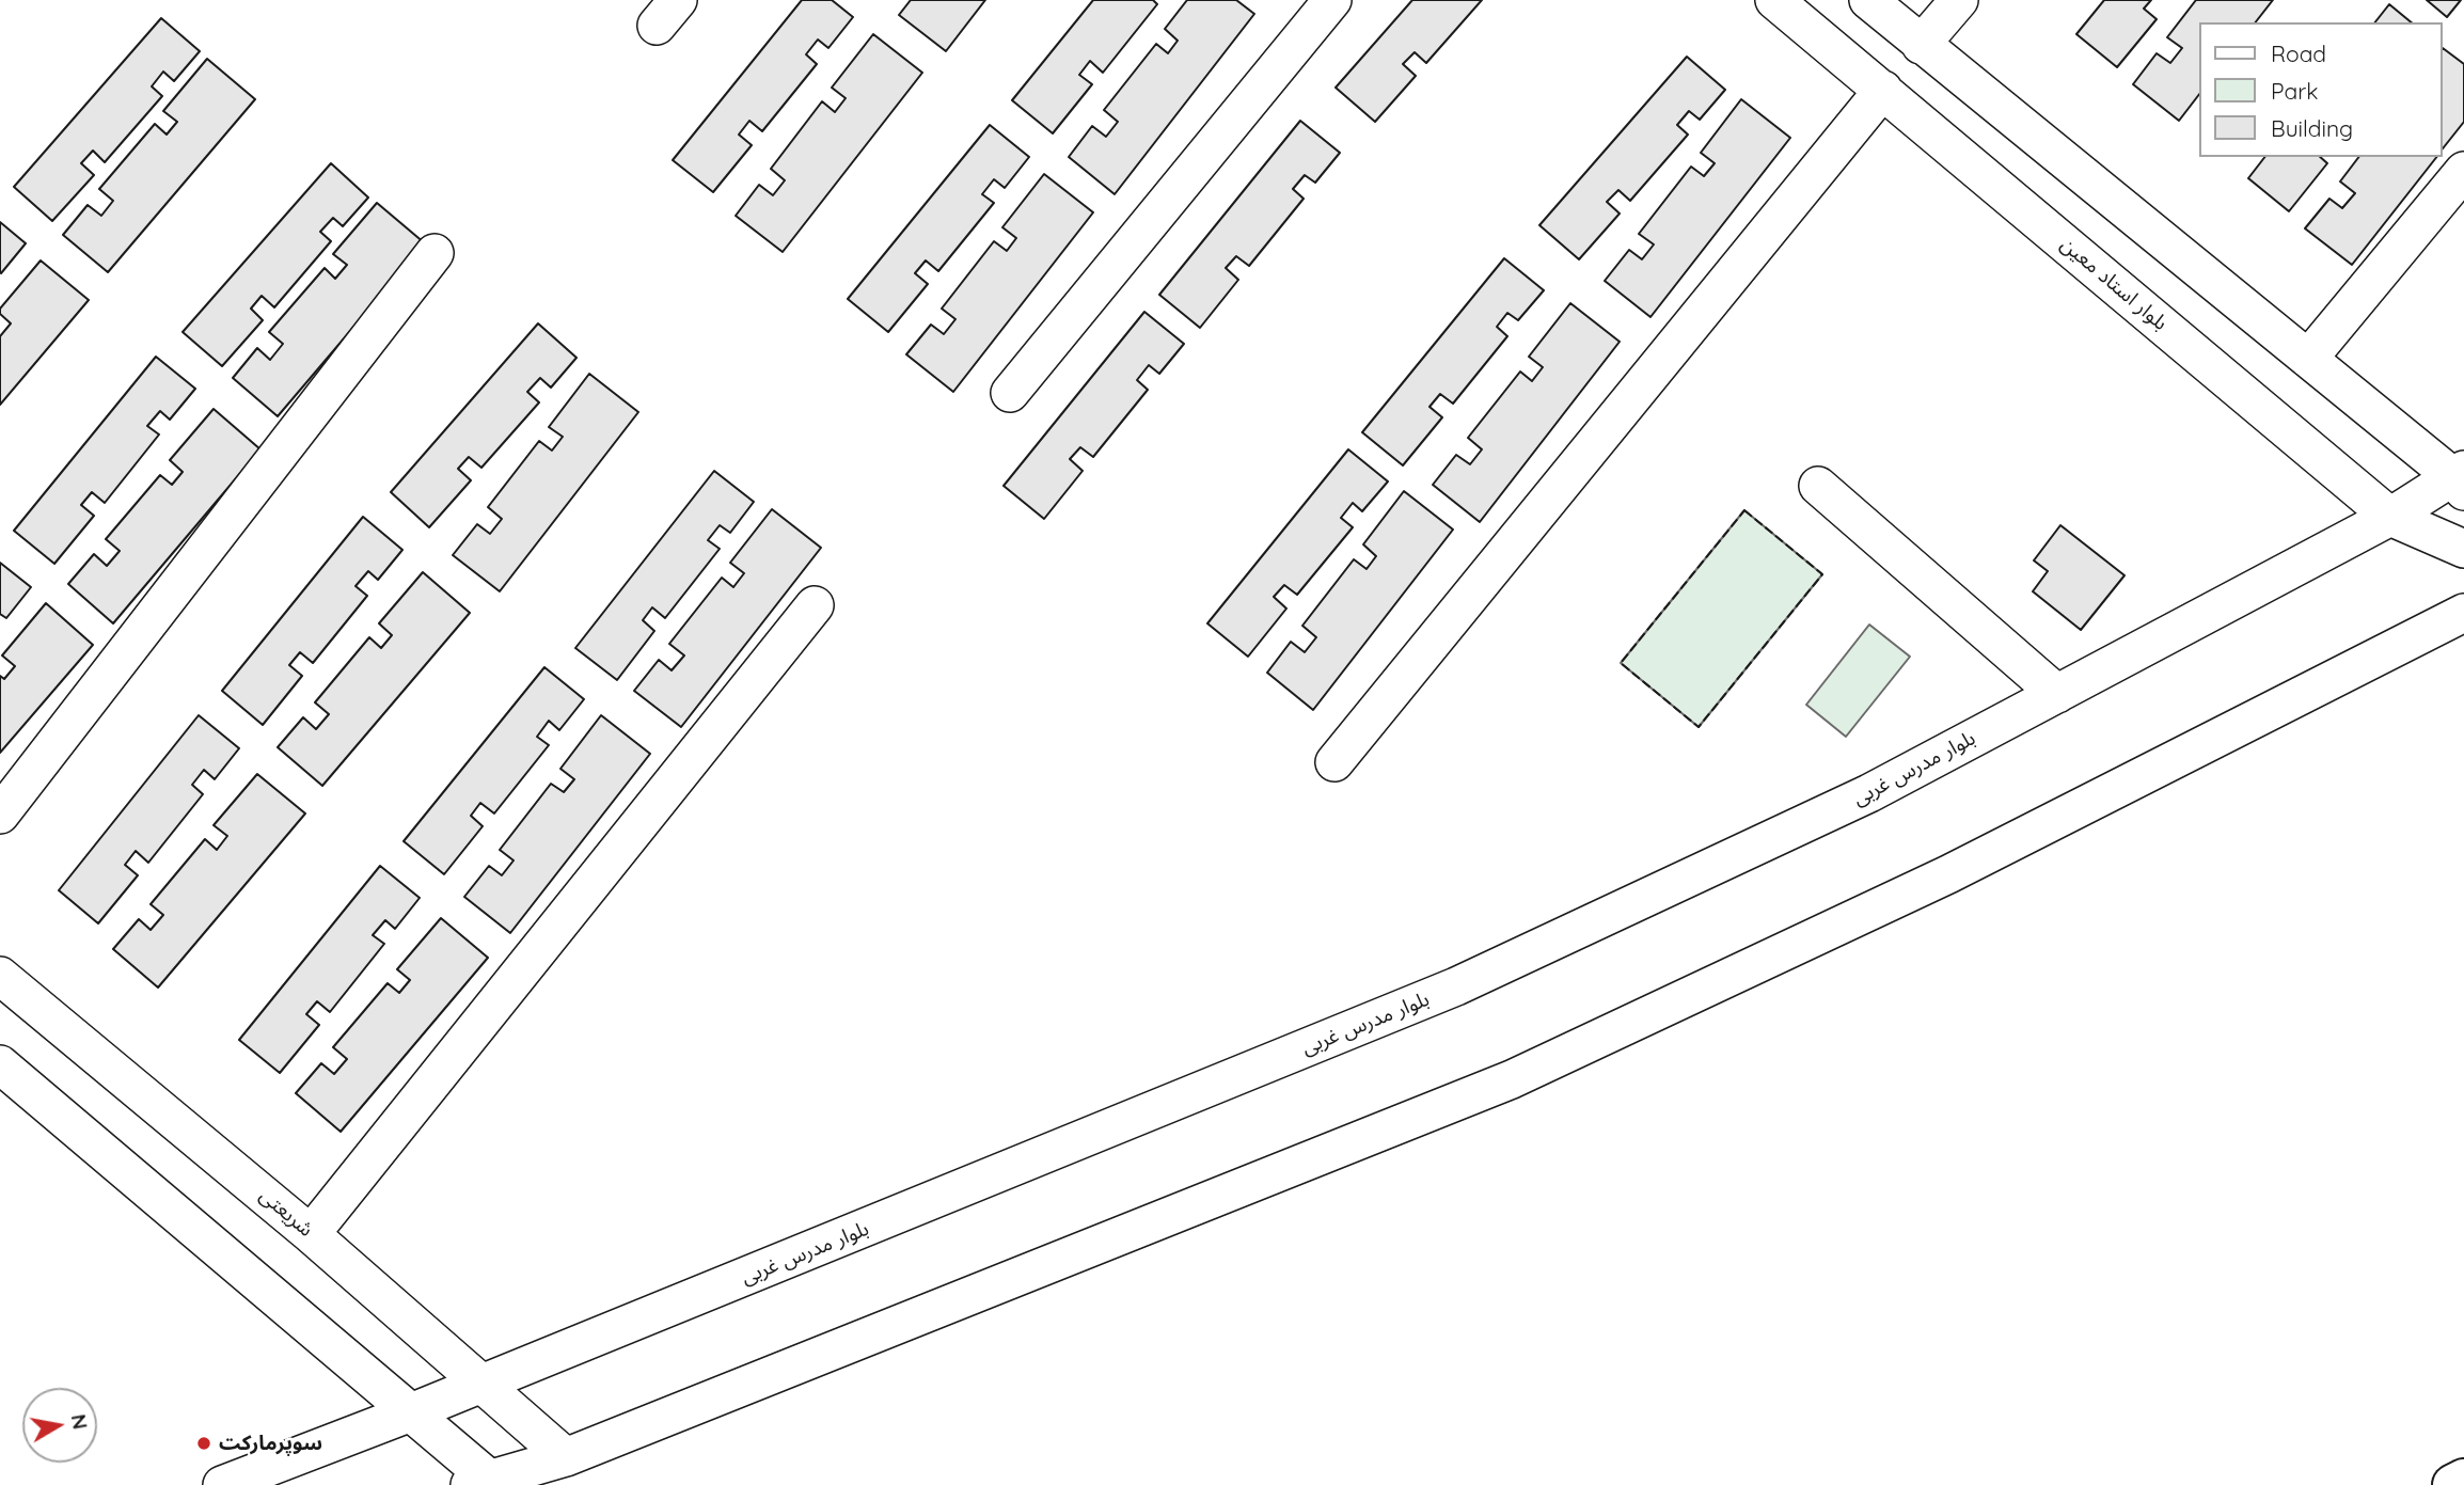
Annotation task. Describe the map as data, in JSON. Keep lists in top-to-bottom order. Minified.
{"streets":{"street":["بلوار استاد معین","بلوار مدرس غربی","شریعتی"]},"crossings":[["بلوار استاد معین","بلوار مدرس غربی"],["بلوار مدرس غربی","شریعتی"]],"places":["سوپرمارکت"],"legend":["Road","Park","Building"],"north":"right"}
